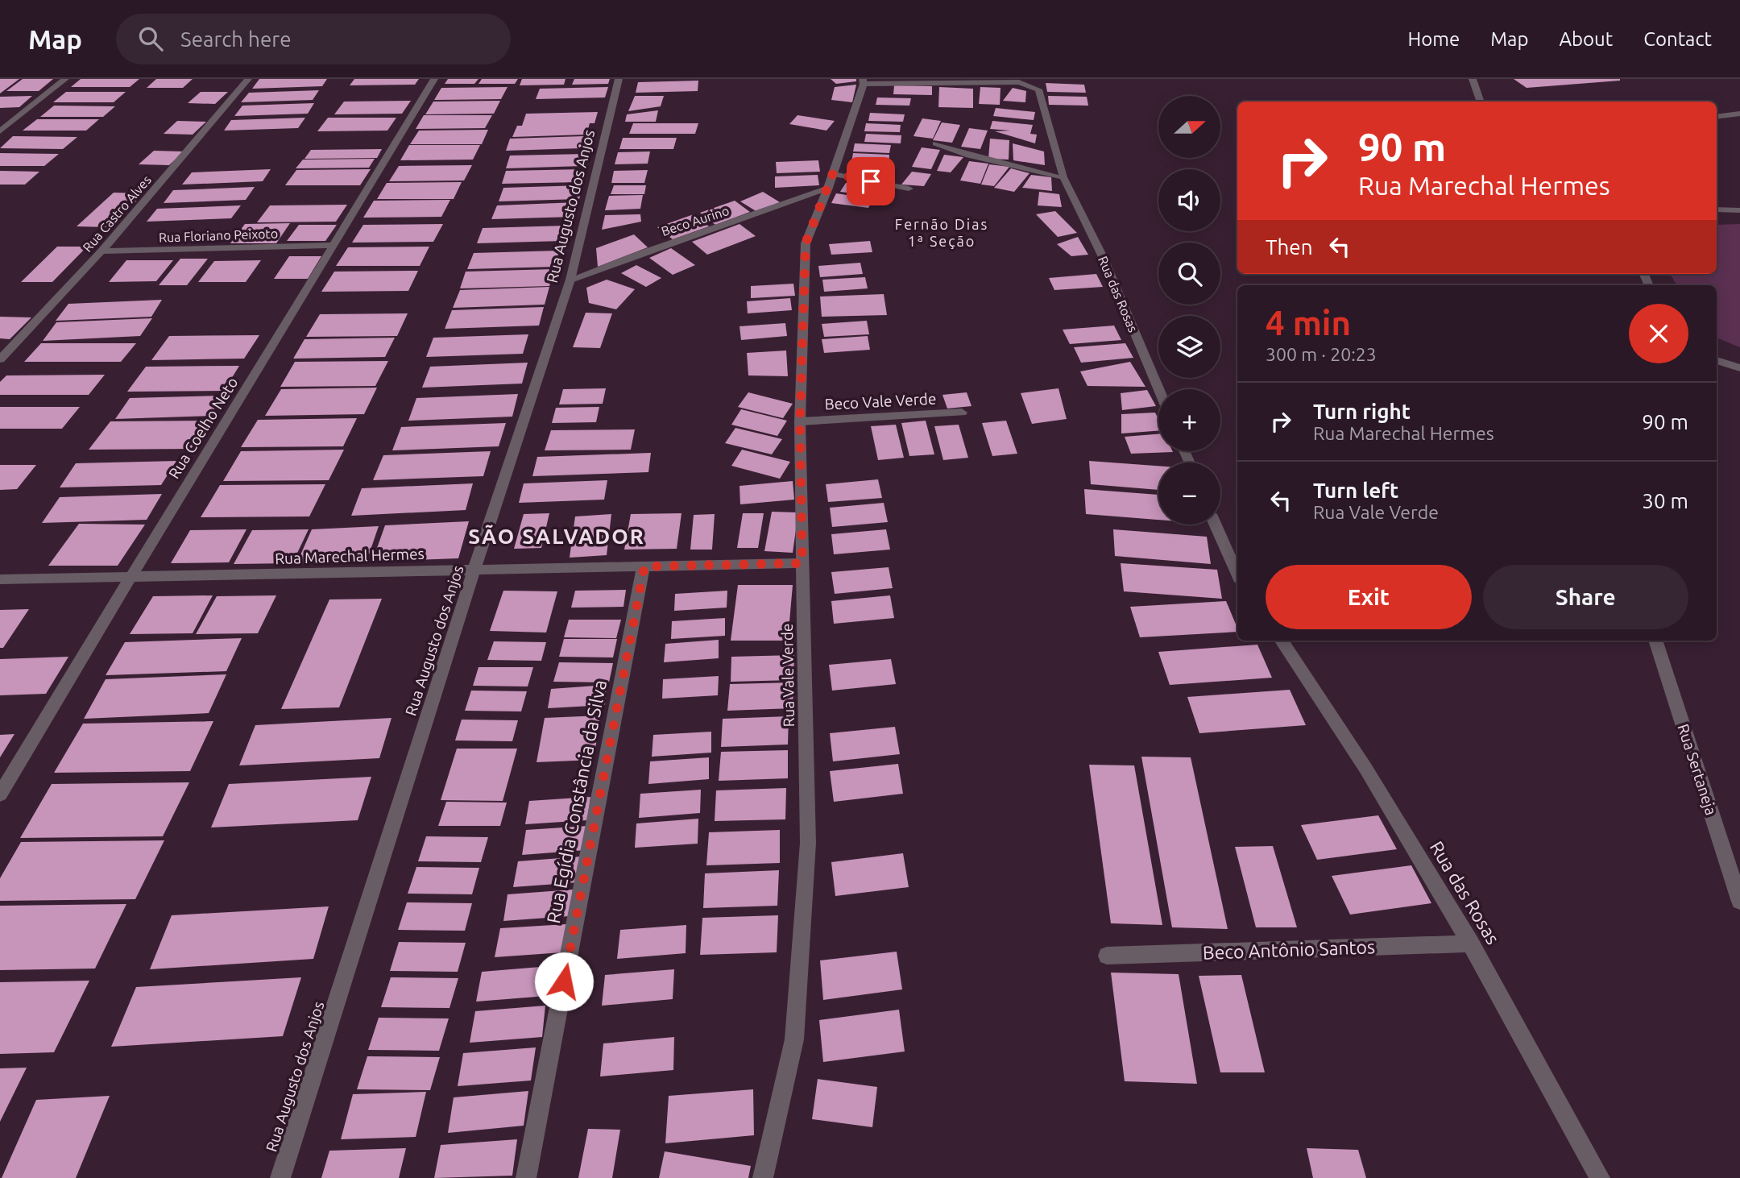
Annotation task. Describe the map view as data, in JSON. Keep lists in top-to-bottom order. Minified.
{"streets":{"street":["Rua Augusto dos Anjos","Rua Castro Alves","Beco Aurino","Rua Floriano Peixoto","Rua das Rosas","Beco Vale Verde","Rua Coelho Neto","Rua Marechal Hermes","Rua Vale Verde","Rua Sertaneja","Rua Egídia Constância da Silva","Beco Antônio Santos"]},"crossings":[["Rua Augusto dos Anjos","Beco Aurino"],["Rua Augusto dos Anjos","Rua Marechal Hermes"],["Rua Castro Alves","Rua Floriano Peixoto"],["Beco Aurino","Rua Vale Verde"],["Rua Floriano Peixoto","Rua Coelho Neto"],["Rua das Rosas","Rua Vale Verde"],["Rua das Rosas","Beco Antônio Santos"],["Beco Vale Verde","Rua Vale Verde"],["Rua Coelho Neto","Rua Marechal Hermes"],["Rua Marechal Hermes","Rua Vale Verde"],["Rua Marechal Hermes","Rua Egídia Constância da Silva"]],"districts":["Fernão Dias 1ª Seção","SÃO SALVADOR"],"north":"right","page":{"header":"Map","search":"Search here","nav":["Home","Map","About","Contact"],"map_buttons":["+","−"],"turn":["90 m","Rua Marechal Hermes"],"then":"Then","heading":["4 min","300 m · 20:23"],"list":[{"name":"Turn right","note":"Rua Marechal Hermes","value":"90 m"},{"name":"Turn left","note":"Rua Vale Verde","value":"30 m"}],"buttons":["Exit","Share"]}}
